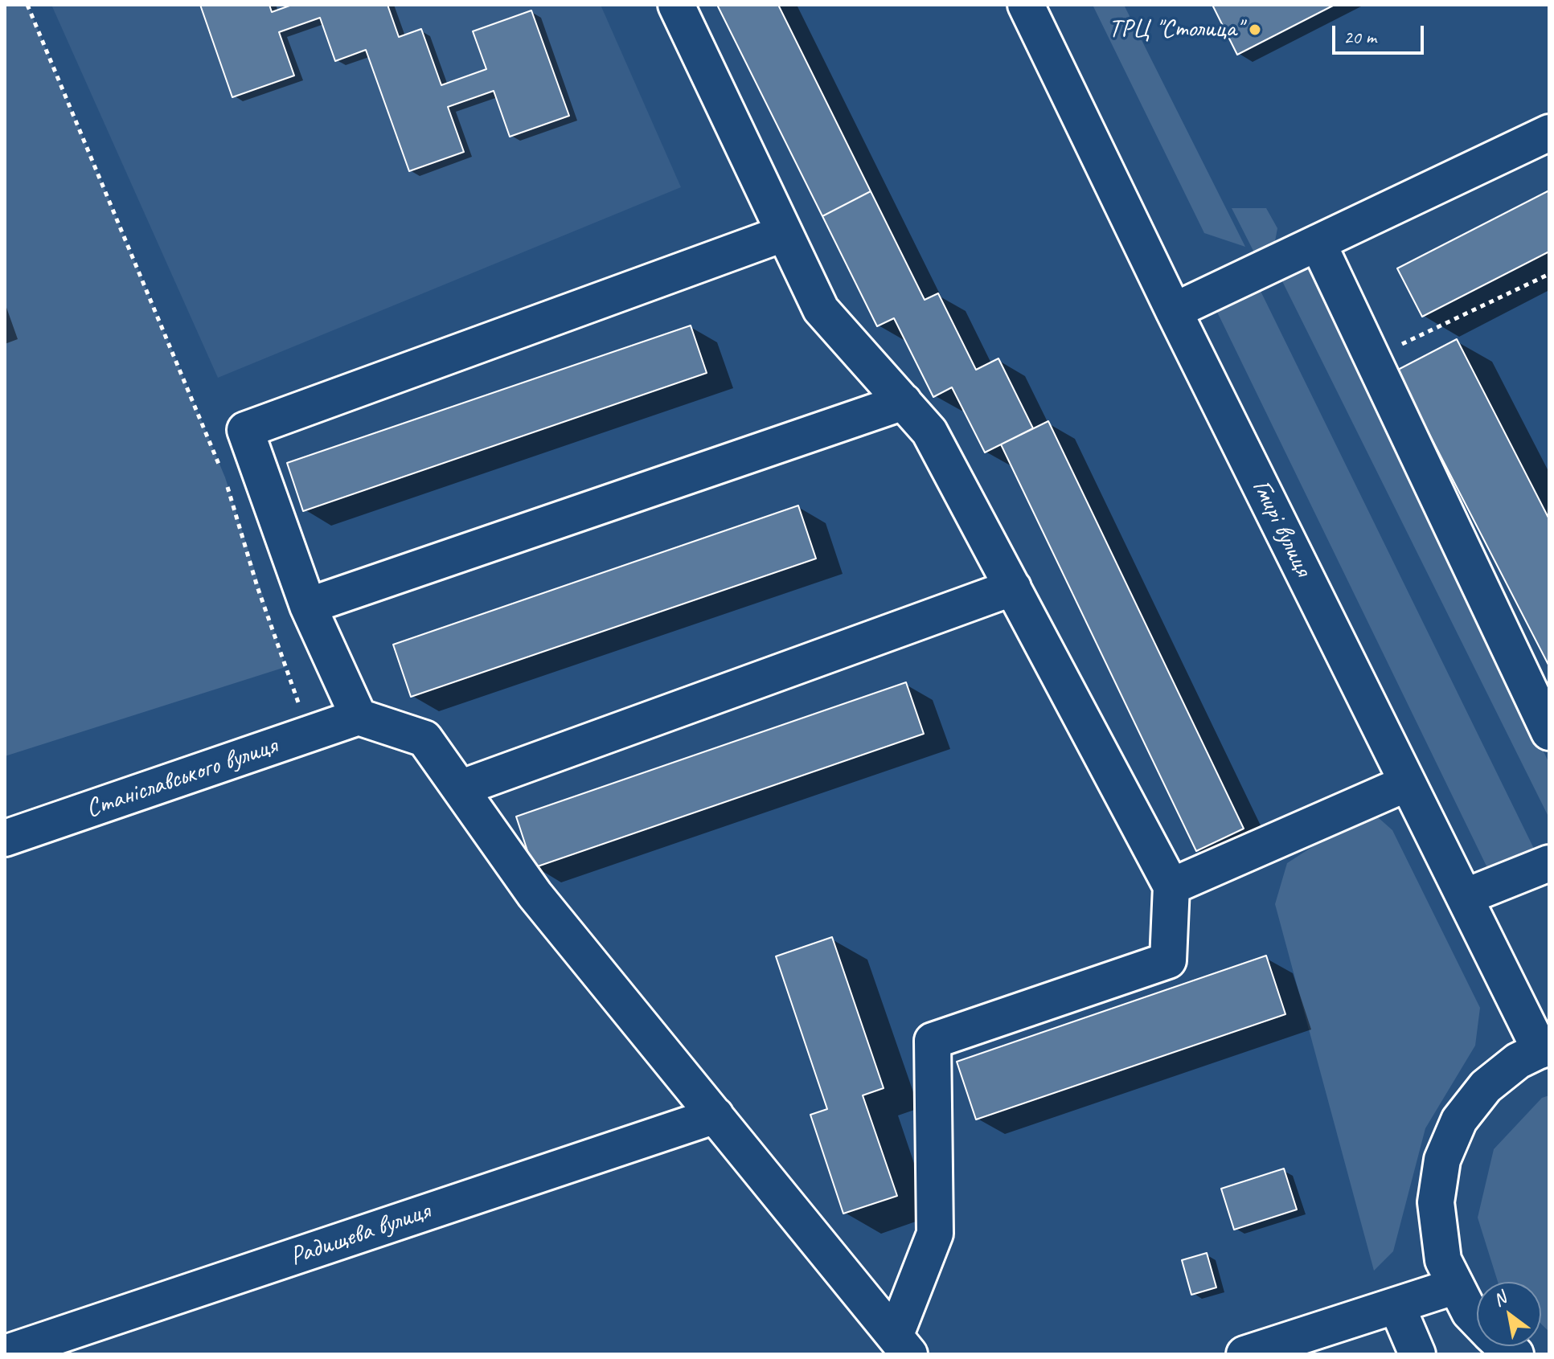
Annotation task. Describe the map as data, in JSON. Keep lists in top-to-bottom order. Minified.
{"streets":{"street":["Гмирі вулиця","Станіславського вулиця","Радищева вулиця"]},"places":["ТРЦ \"Столица\""],"scale_bar":"20 m","north":"top left"}
